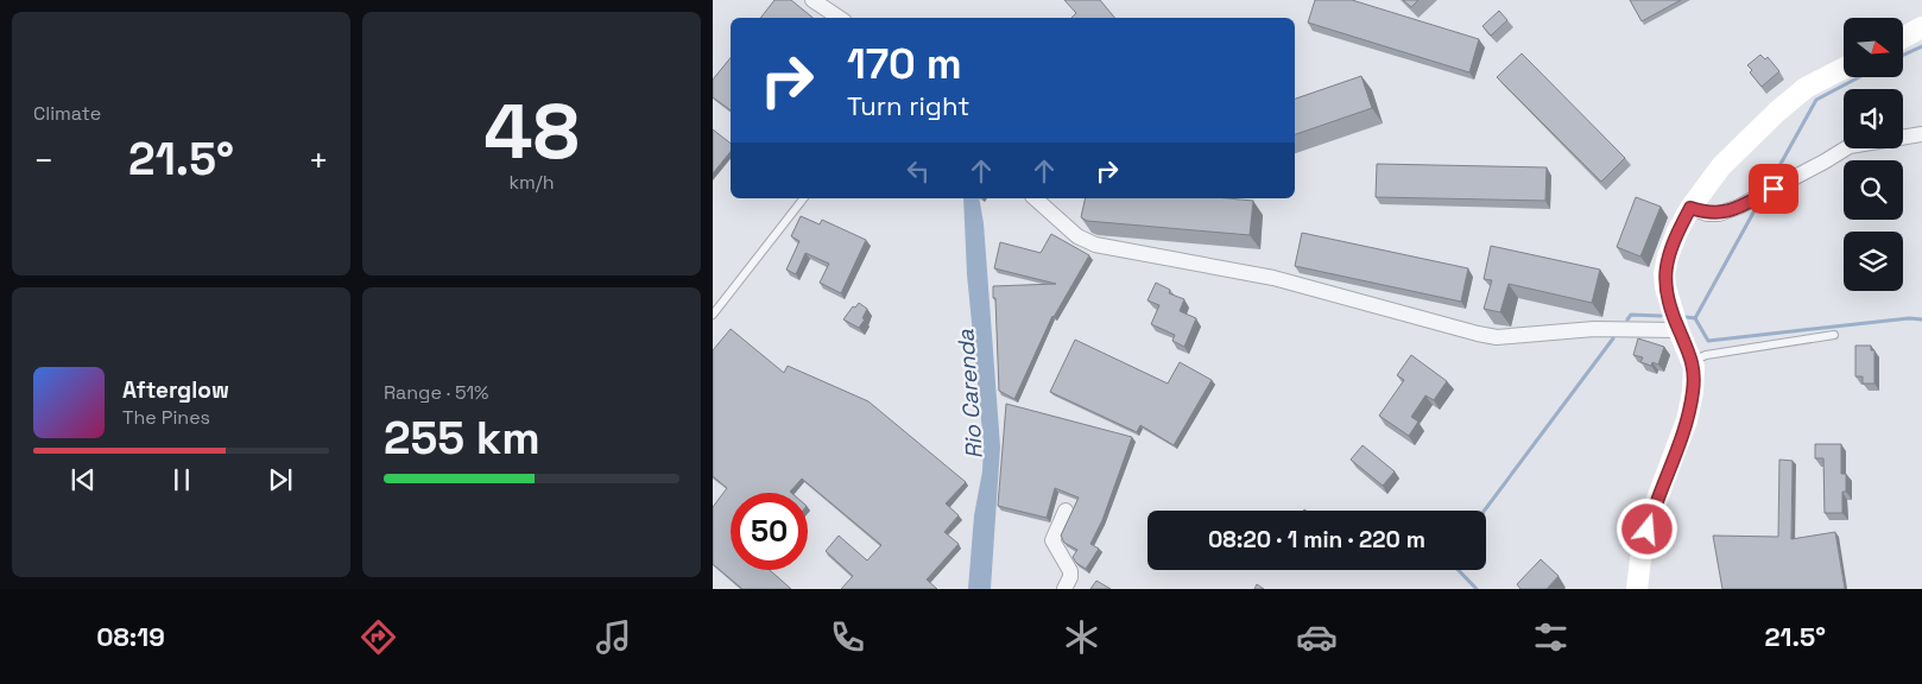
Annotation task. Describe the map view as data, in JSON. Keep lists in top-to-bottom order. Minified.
{"water":["Rio Carenda"],"north":"right","page":{"tile":["Climate",["48","km/h"],["Range · 51%","255 km"]],"turn":["170 m","Turn right"],"heat":["−","21.5°","+"],"song":["Afterglow","The Pines"],"limit":"50","trip":"08:20 · 1 min · 220 m","tabs":["08:19","21.5°"]}}
